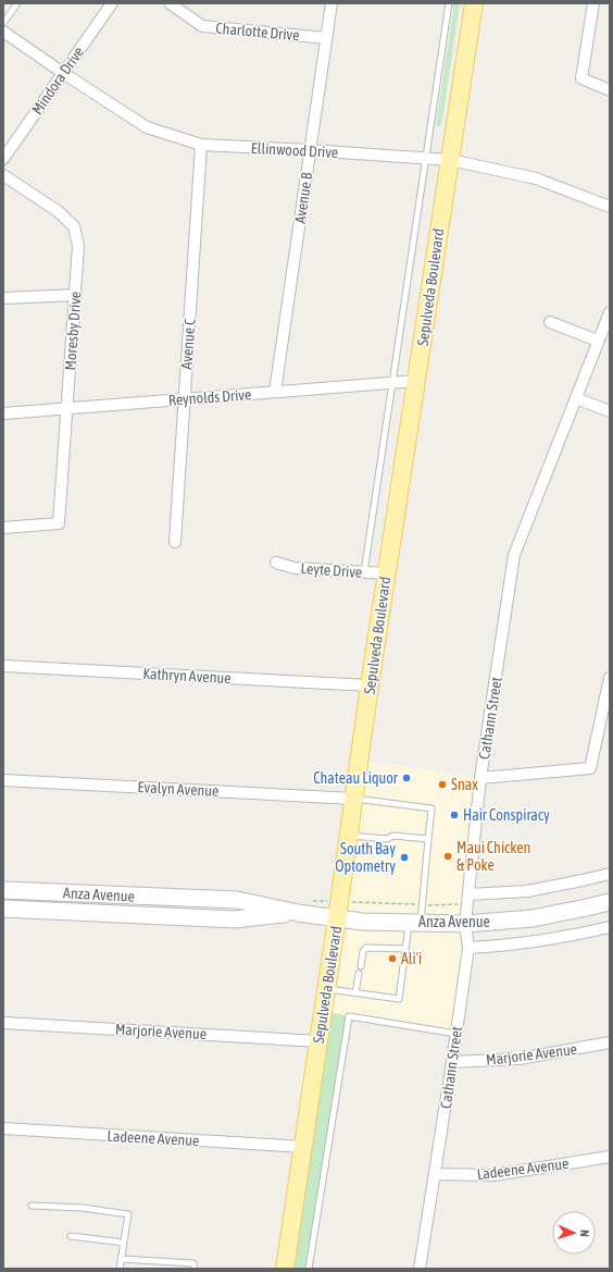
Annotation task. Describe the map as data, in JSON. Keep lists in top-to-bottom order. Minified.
{"streets":{"main road":["Sepulveda Boulevard","Anza Avenue"],"street":["Charlotte Drive","Mindora Drive","Ellinwood Drive","Avenue B","Moresby Drive","Avenue C","Reynolds Drive","Leyte Drive","Kathryn Avenue","Cathann Street","Evalyn Avenue","Marjorie Avenue","Ladeene Avenue"]},"crossings":[["Charlotte Drive","Avenue B"],["Mindora Drive","Ellinwood Drive"],["Ellinwood Drive","Avenue B"],["Ellinwood Drive","Sepulveda Boulevard"],["Ellinwood Drive","Avenue C"],["Avenue B","Reynolds Drive"],["Sepulveda Boulevard","Reynolds Drive"],["Sepulveda Boulevard","Leyte Drive"],["Sepulveda Boulevard","Kathryn Avenue"],["Sepulveda Boulevard","Evalyn Avenue"],["Sepulveda Boulevard","Anza Avenue"],["Sepulveda Boulevard","Marjorie Avenue"],["Sepulveda Boulevard","Ladeene Avenue"],["Moresby Drive","Reynolds Drive"],["Avenue C","Reynolds Drive"],["Cathann Street","Anza Avenue"],["Cathann Street","Marjorie Avenue"],["Cathann Street","Ladeene Avenue"]],"places":["Chateau Liquor","Snax","Hair Conspiracy","Maui Chicken & Poke","South Bay Optometry","Ali'i"],"north":"right"}
